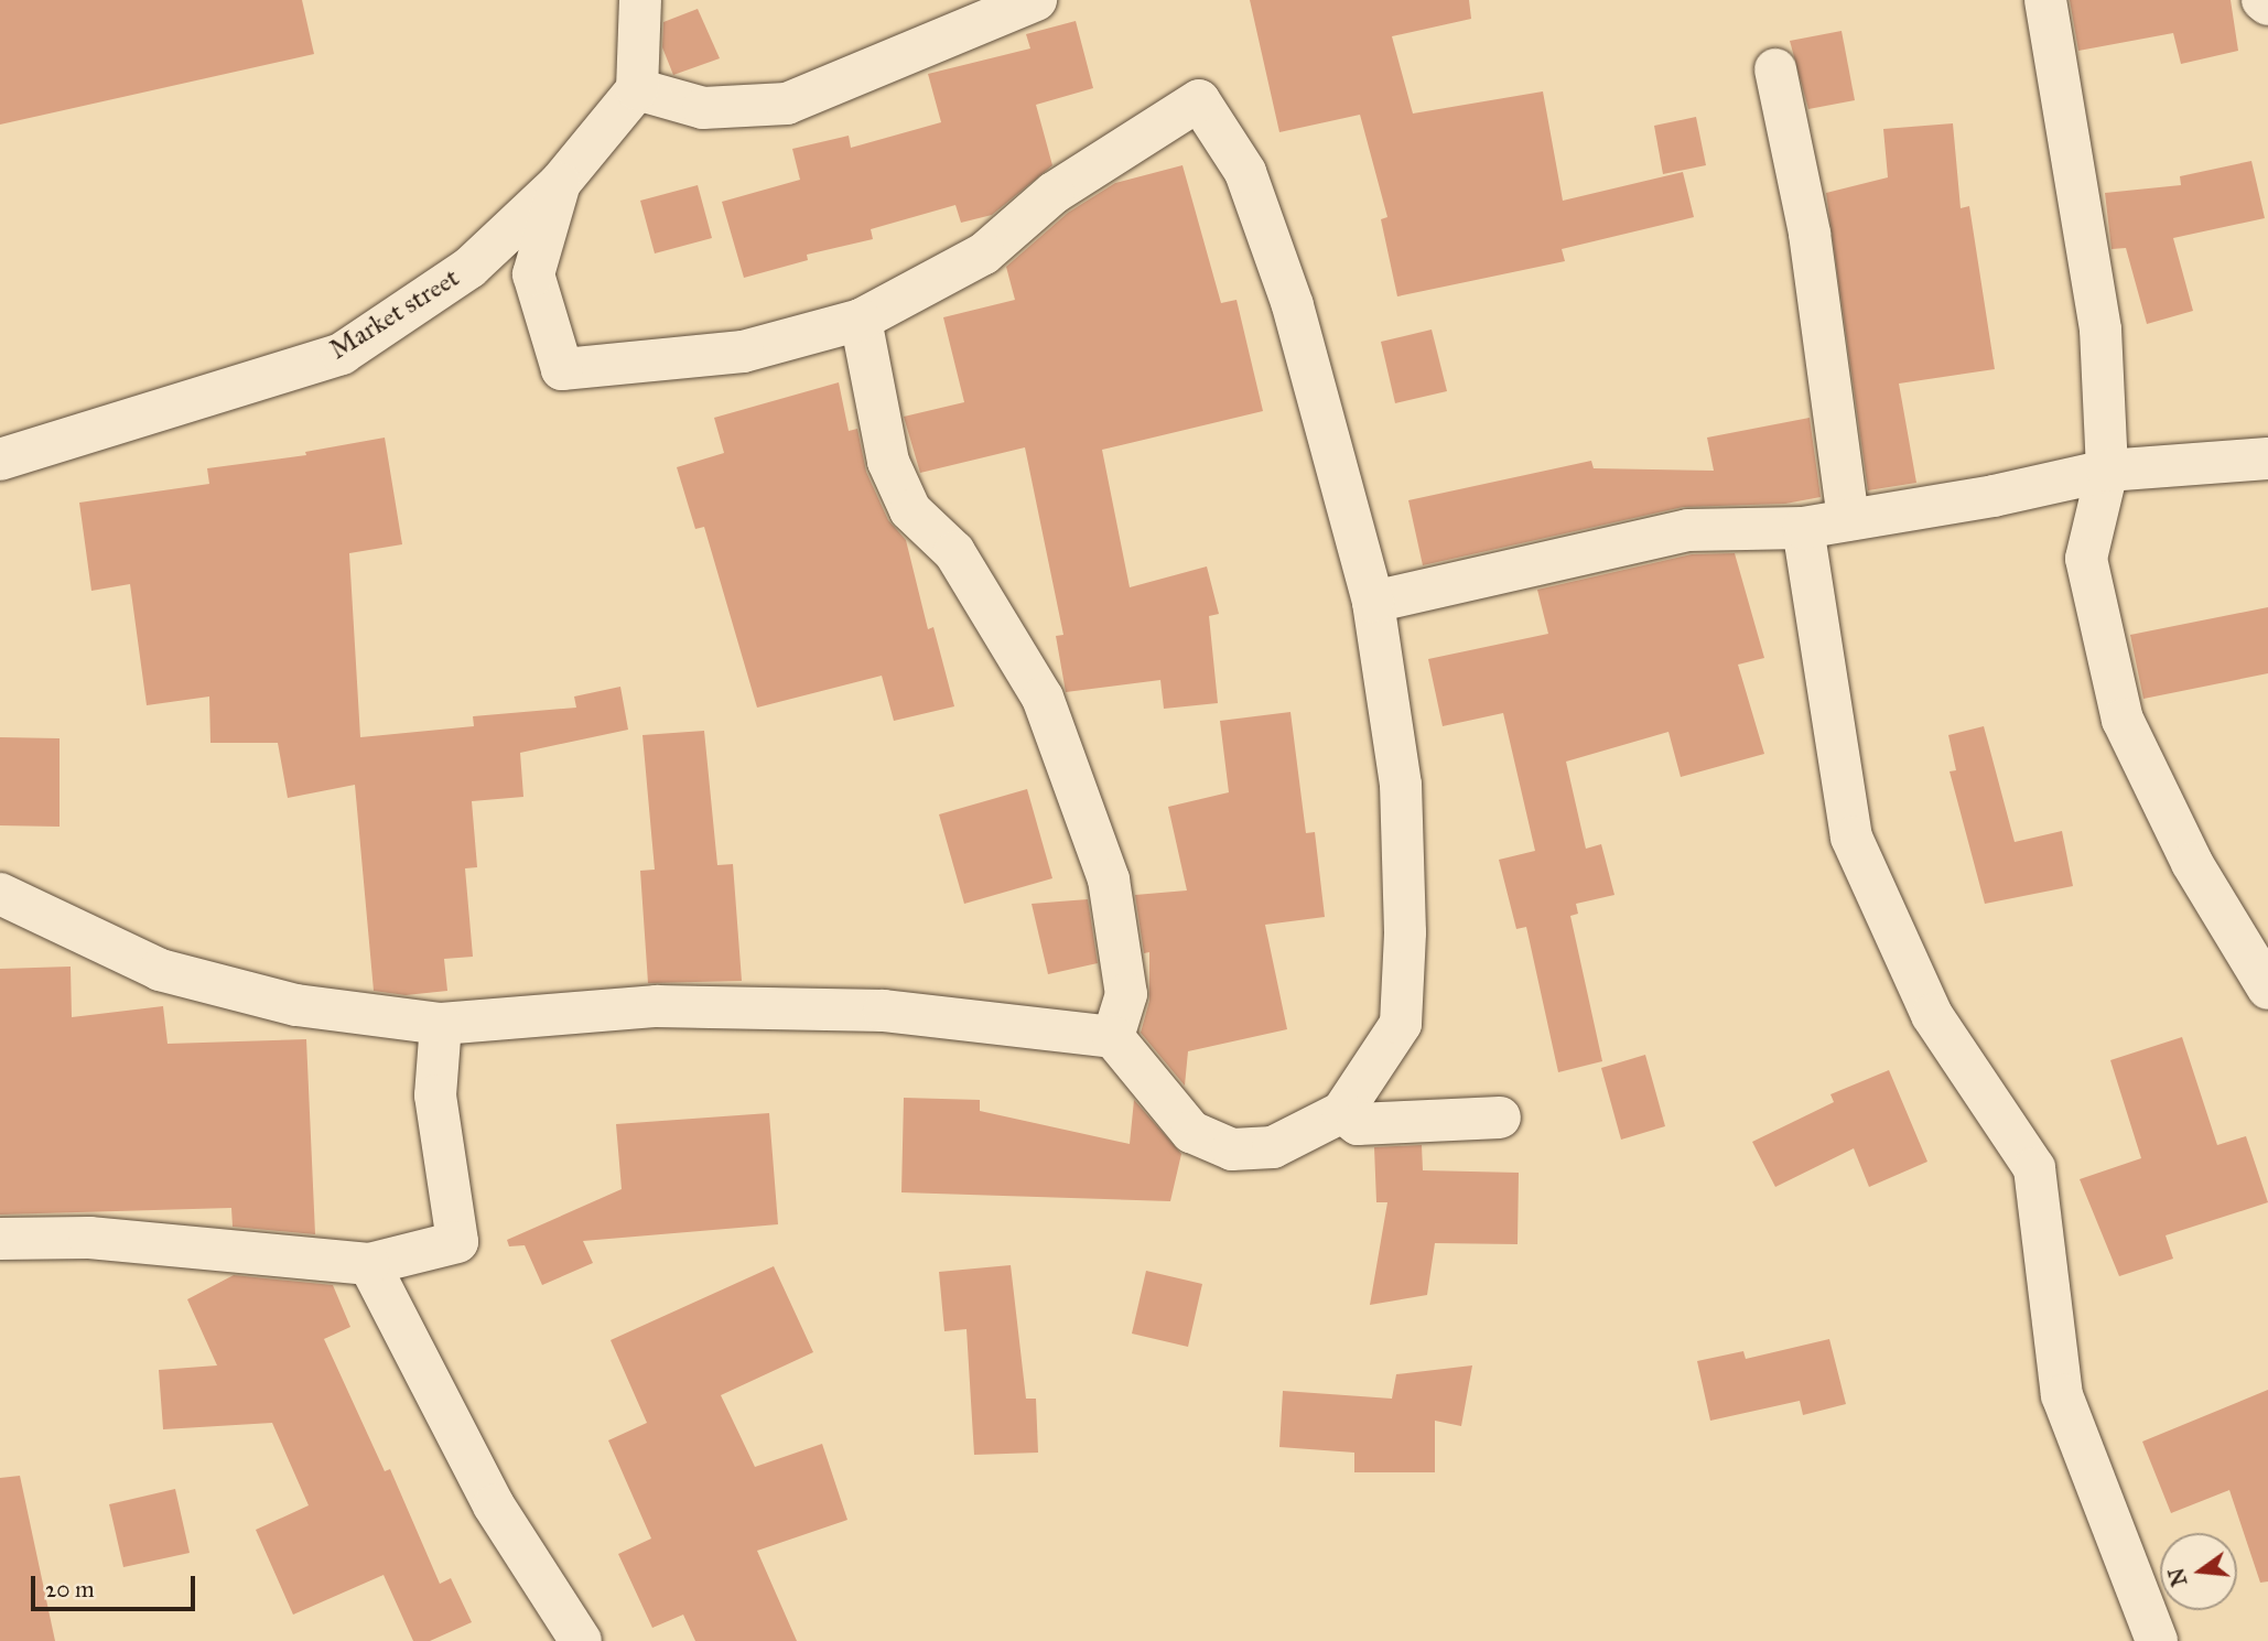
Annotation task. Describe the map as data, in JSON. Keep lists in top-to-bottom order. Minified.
{"streets":{"street":["Market street"]},"scale_bar":"20 m","north":"left"}
